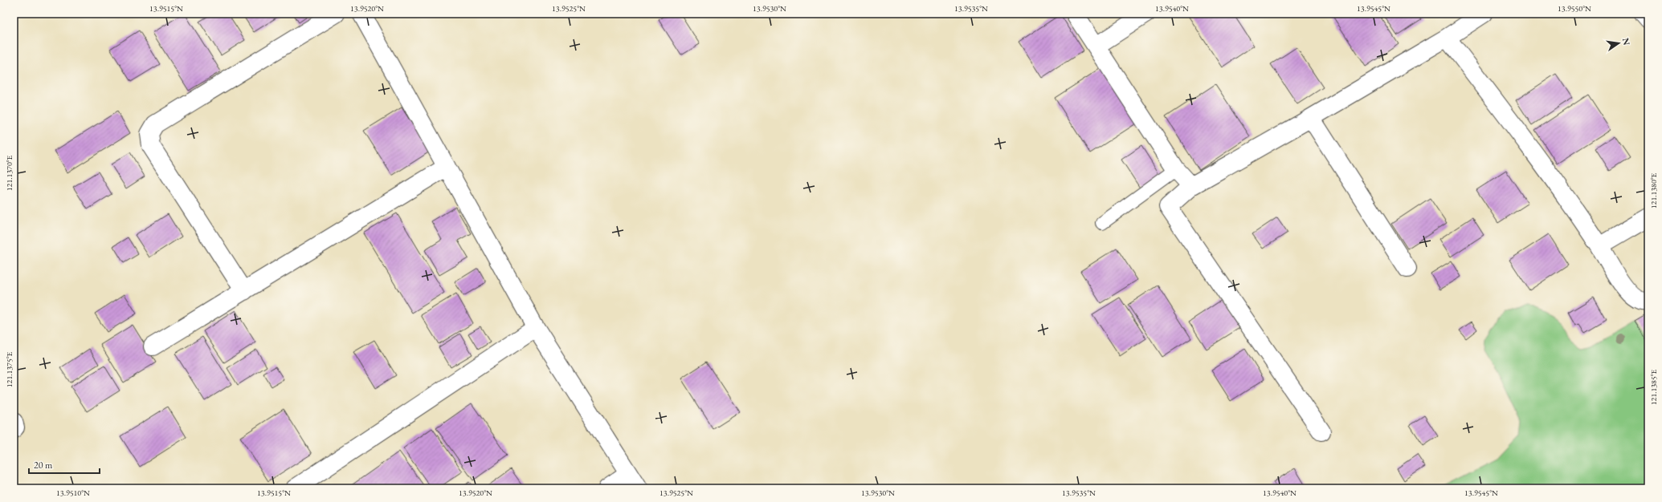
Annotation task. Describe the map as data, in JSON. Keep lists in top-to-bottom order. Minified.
{"scale_bar":"20 m","north":"right","coordinates":["13.9515°N","13.9520°N","13.9525°N","13.9530°N","13.9535°N","13.9540°N","13.9545°N","13.9550°N","121.1370°E","121.1380°E","121.1375°E","121.1385°E","13.9510°N"]}
